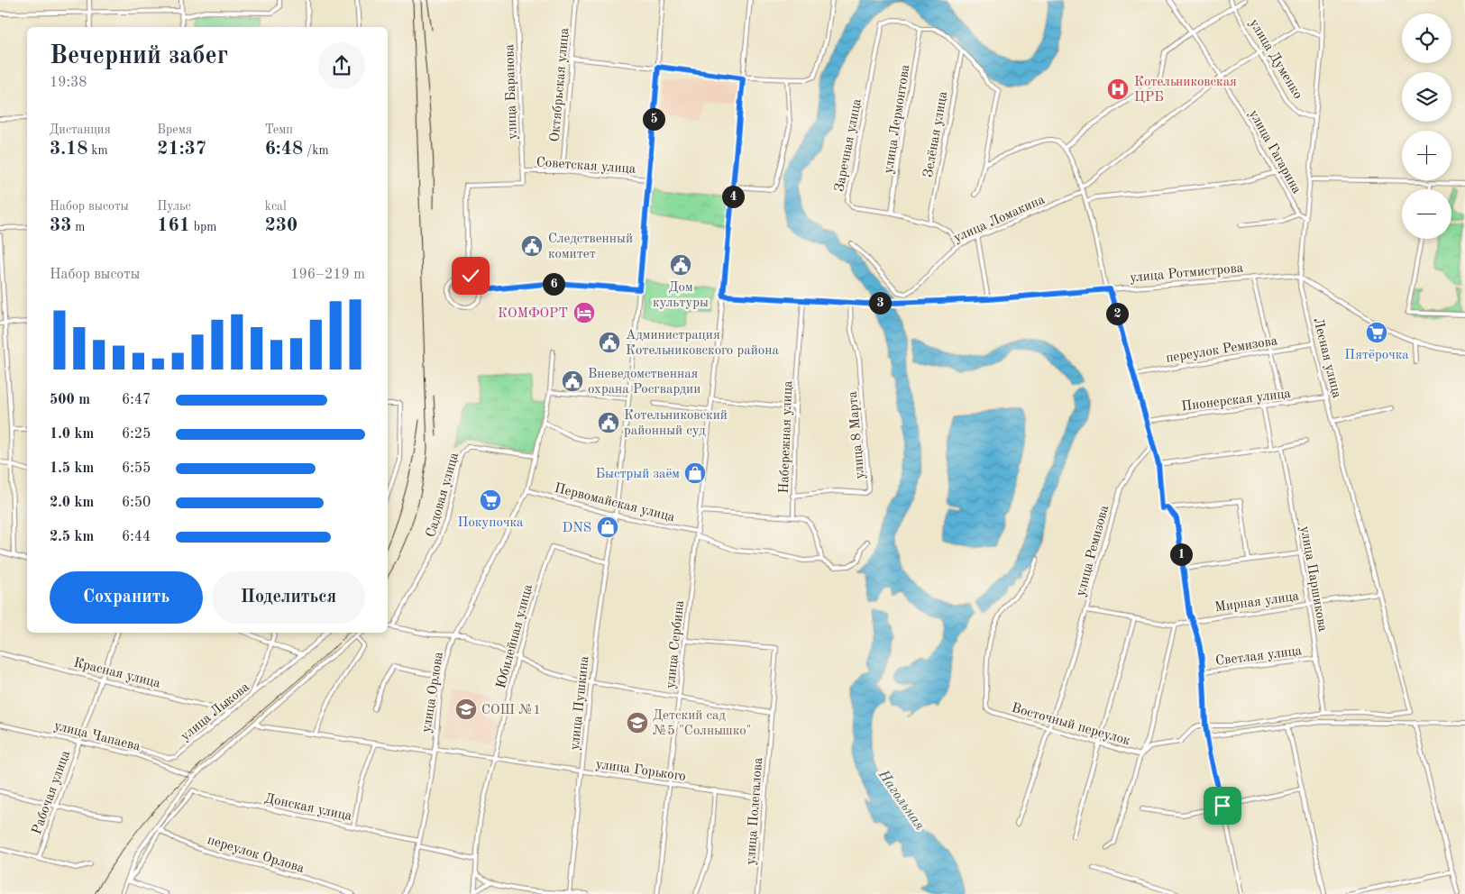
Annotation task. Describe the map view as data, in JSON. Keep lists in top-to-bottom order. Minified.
{"streets":{"street":["улица Думенко","Октябрьская улица","улица Баранова","улица Лермонтова","Зелёная улица","Заречная улица","улица Гагарина","Советская улица","улица Ломакина","улица Ротмистрова","переулок Ремизова","Лесная улица","Пионерская улица","улица 8 Марта","Набережная улица","Садовая улица","Первомайская улица","улица Ремизова","улица Паршикова","Мирная улица","Юбилейная улица","улица Сербина","Светлая улица","Красная улица","улица Орлова","улица Пушкина","улица Лыкова","Восточный переулок","улица Чапаева","улица Горького","Рабочая улица","Донская улица","улица Полегалова","переулок Орлова"]},"crossings":[["улица Думенко","Лесная улица"],["Октябрьская улица","Советская улица"],["улица Баранова","Советская улица"],["улица Лермонтова","Заречная улица"],["Зелёная улица","Заречная улица"],["Заречная улица","улица Ломакина"],["улица Гагарина","Лесная улица"],["Советская улица","улица Пушкина"],["улица Ротмистрова","переулок Ремизова"],["улица Ротмистрова","Лесная улица"],["улица Ротмистрова","Пионерская улица"],["улица Ротмистрова","улица 8 Марта"],["улица Ротмистрова","Набережная улица"],["улица Ротмистрова","улица Сербина"],["переулок Ремизова","Лесная улица"],["Лесная улица","Пионерская улица"],["Лесная улица","улица Паршикова"],["Лесная улица","Мирная улица"],["улица 8 Марта","Набережная улица"],["Садовая улица","улица Орлова"],["Первомайская улица","улица Сербина"],["Первомайская улица","улица Орлова"],["Первомайская улица","улица Пушкина"],["улица Ремизова","Мирная улица"],["улица Ремизова","Восточный переулок"],["улица Паршикова","Мирная улица"],["улица Паршикова","Светлая улица"],["Юбилейная улица","улица Пушкина"],["Юбилейная улица","улица Горького"],["улица Сербина","улица Горького"],["улица Сербина","улица Полегалова"],["Красная улица","улица Лыкова"],["Красная улица","Рабочая улица"],["улица Орлова","улица Горького"],["улица Орлова","Донская улица"],["улица Пушкина","улица Горького"],["улица Лыкова","улица Чапаева"],["улица Чапаева","Рабочая улица"],["улица Горького","улица Полегалова"],["Донская улица","переулок Орлова"]],"water":["Нагольная"],"places":{"hospital":["Котельниковская ЦРБ"],"public building":["Следственный комитет","Дом культуры","Администрация Котельниковского района","Вневедомственная охрана Росгвардии","Котельниковский районный суд"],"hotel":["КОМФОРТ"],"supermarket":["Пятёрочка","Покупочка"],"shop":["Быстрый заём","DNS"],"school or university":["СОШ №1","Детский сад №5 \"Солнышко\""]},"page":{"map_buttons":["+","−"],"heading":["Вечерний забег","19:38"],"stats":[["Дистанция","3.18 km"],["Время","21:37"],["Темп","6:48 /km"],["Набор высоты","33 m"],["Пульс","161 bpm"],["kcal","230"]],"pins":["5","4","6","3","2","1"],"chart":["Набор высоты","196–219 m"],"list":[{"name":"500 m","note":"6:47"},{"name":"1.0 km","note":"6:25"},{"name":"1.5 km","note":"6:55"},{"name":"2.0 km","note":"6:50"},{"name":"2.5 km","note":"6:44"}],"buttons":["Сохранить","Поделиться"]}}
